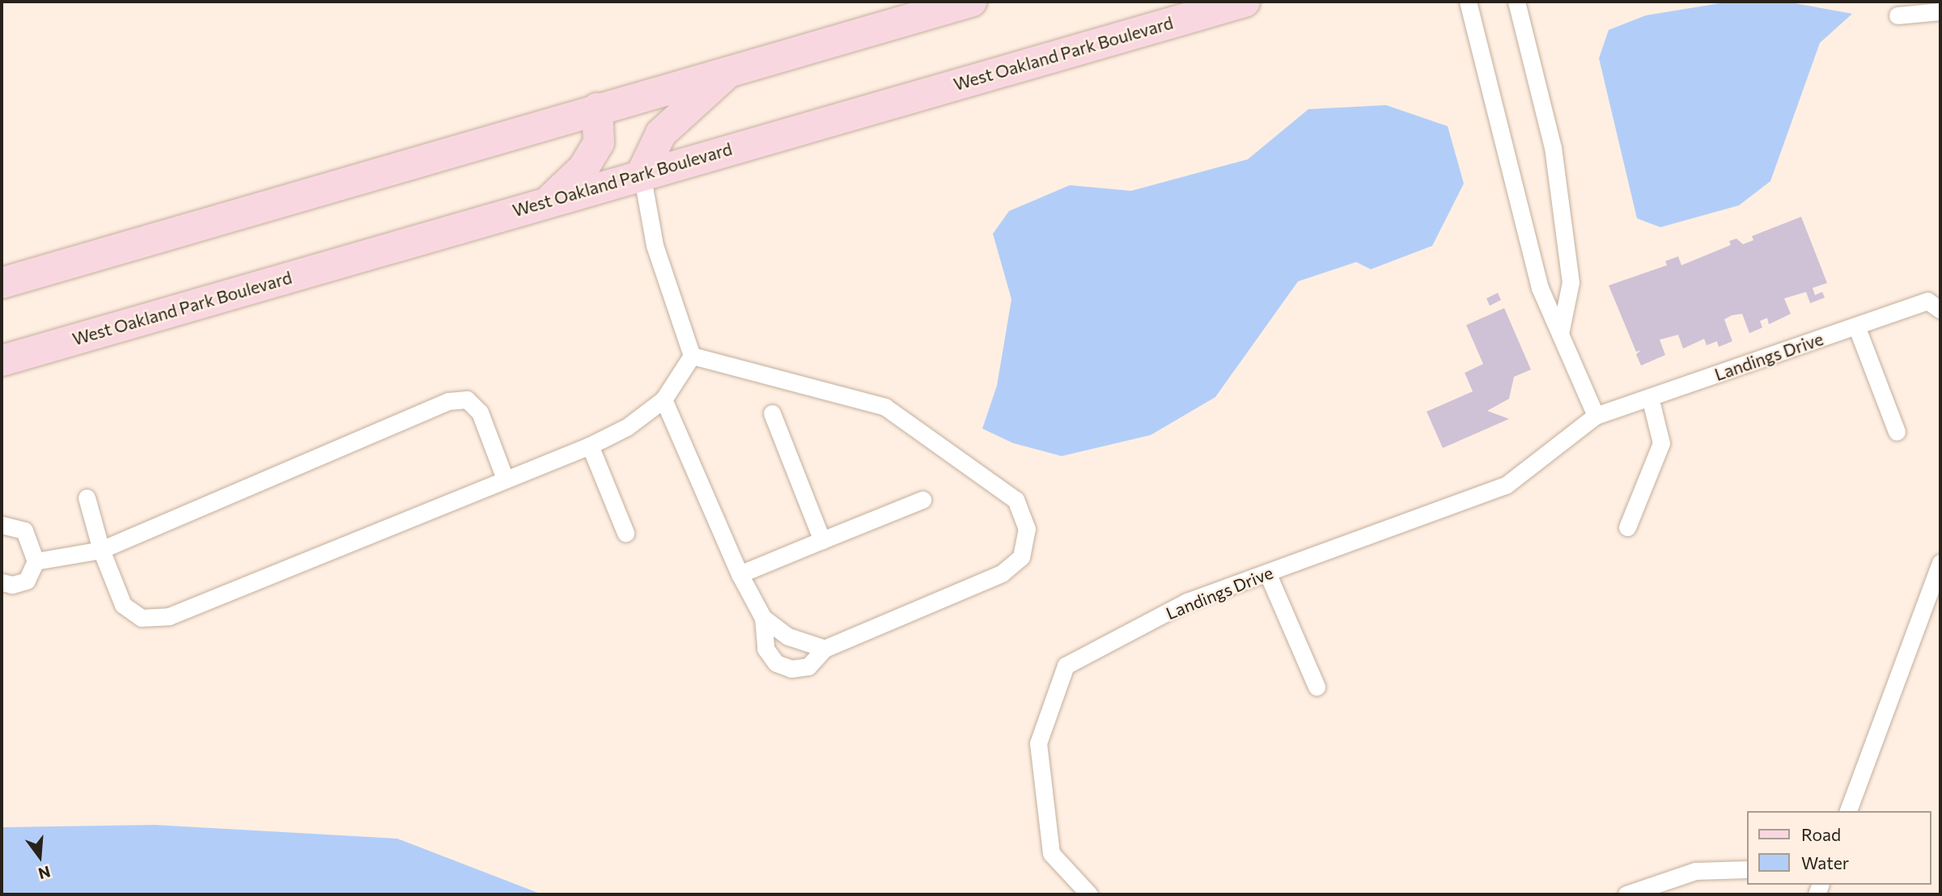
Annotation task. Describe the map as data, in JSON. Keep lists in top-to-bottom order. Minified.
{"streets":{"main road":["West Oakland Park Boulevard"],"lane":["Landings Drive"]},"legend":["Road","Water"],"north":"bottom"}
